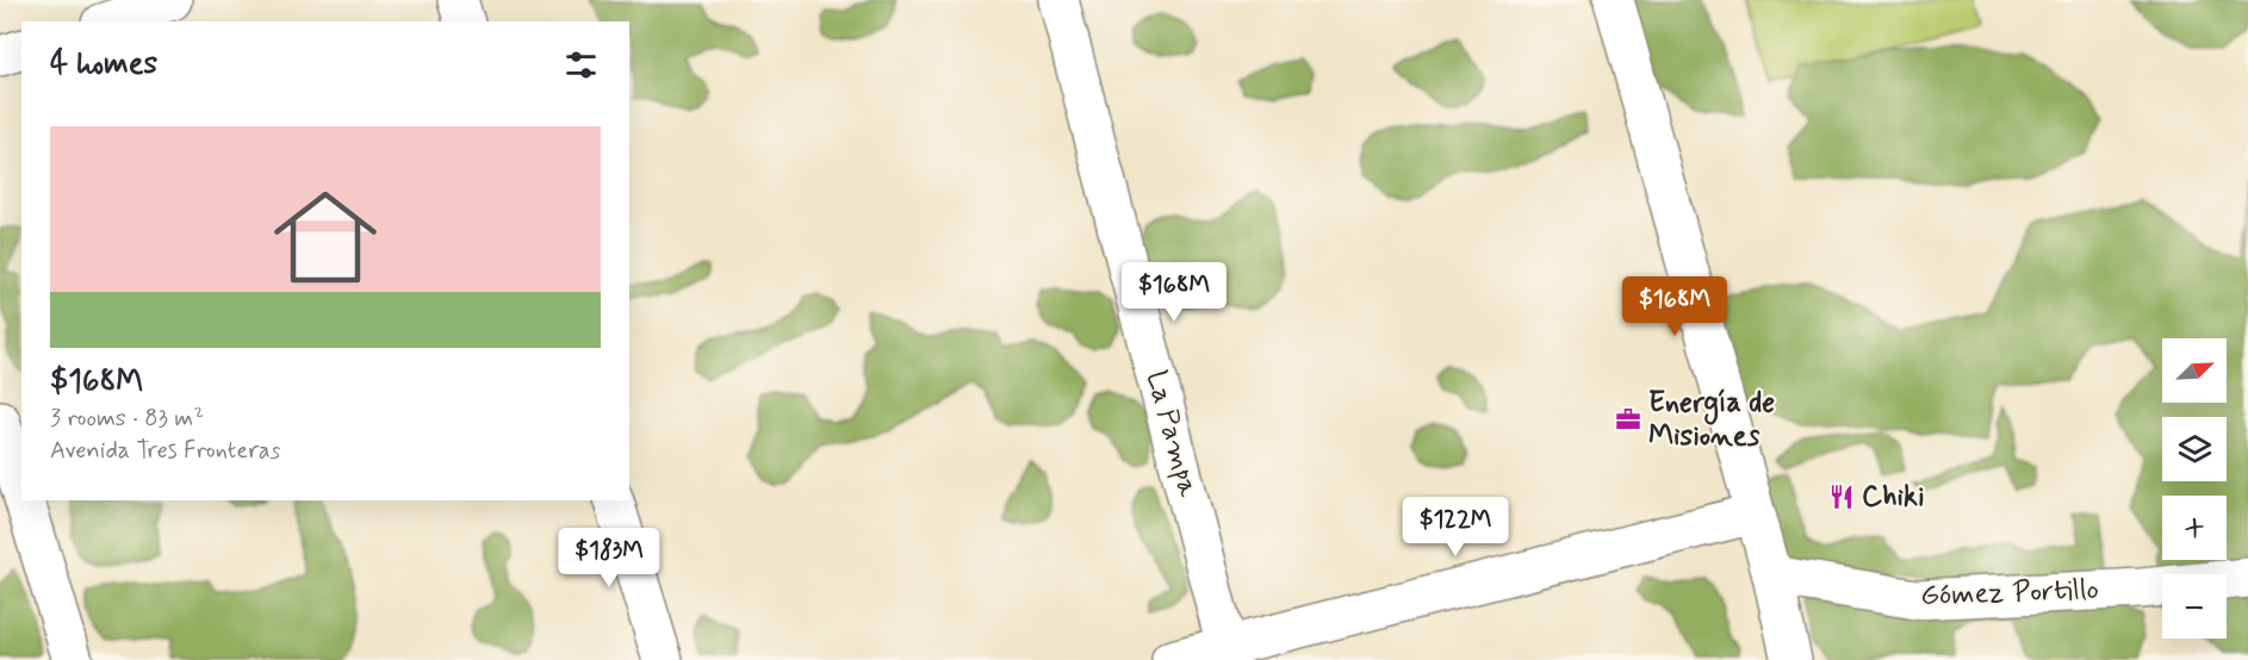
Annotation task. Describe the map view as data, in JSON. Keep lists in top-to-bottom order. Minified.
{"streets":{"street":["La Pampa","Gómez Portillo"]},"places":{"office":["Energía de Misiones"],"restaurant":["Chiki"]},"north":"top right","page":{"heading":"4 homes","list":[{"name":"$168M","note":"3 rooms · 83 m² · Avenida Tres Fronteras"}],"price":["$168M","$168M","$122M","$183M"],"map_buttons":["+","−"]}}
